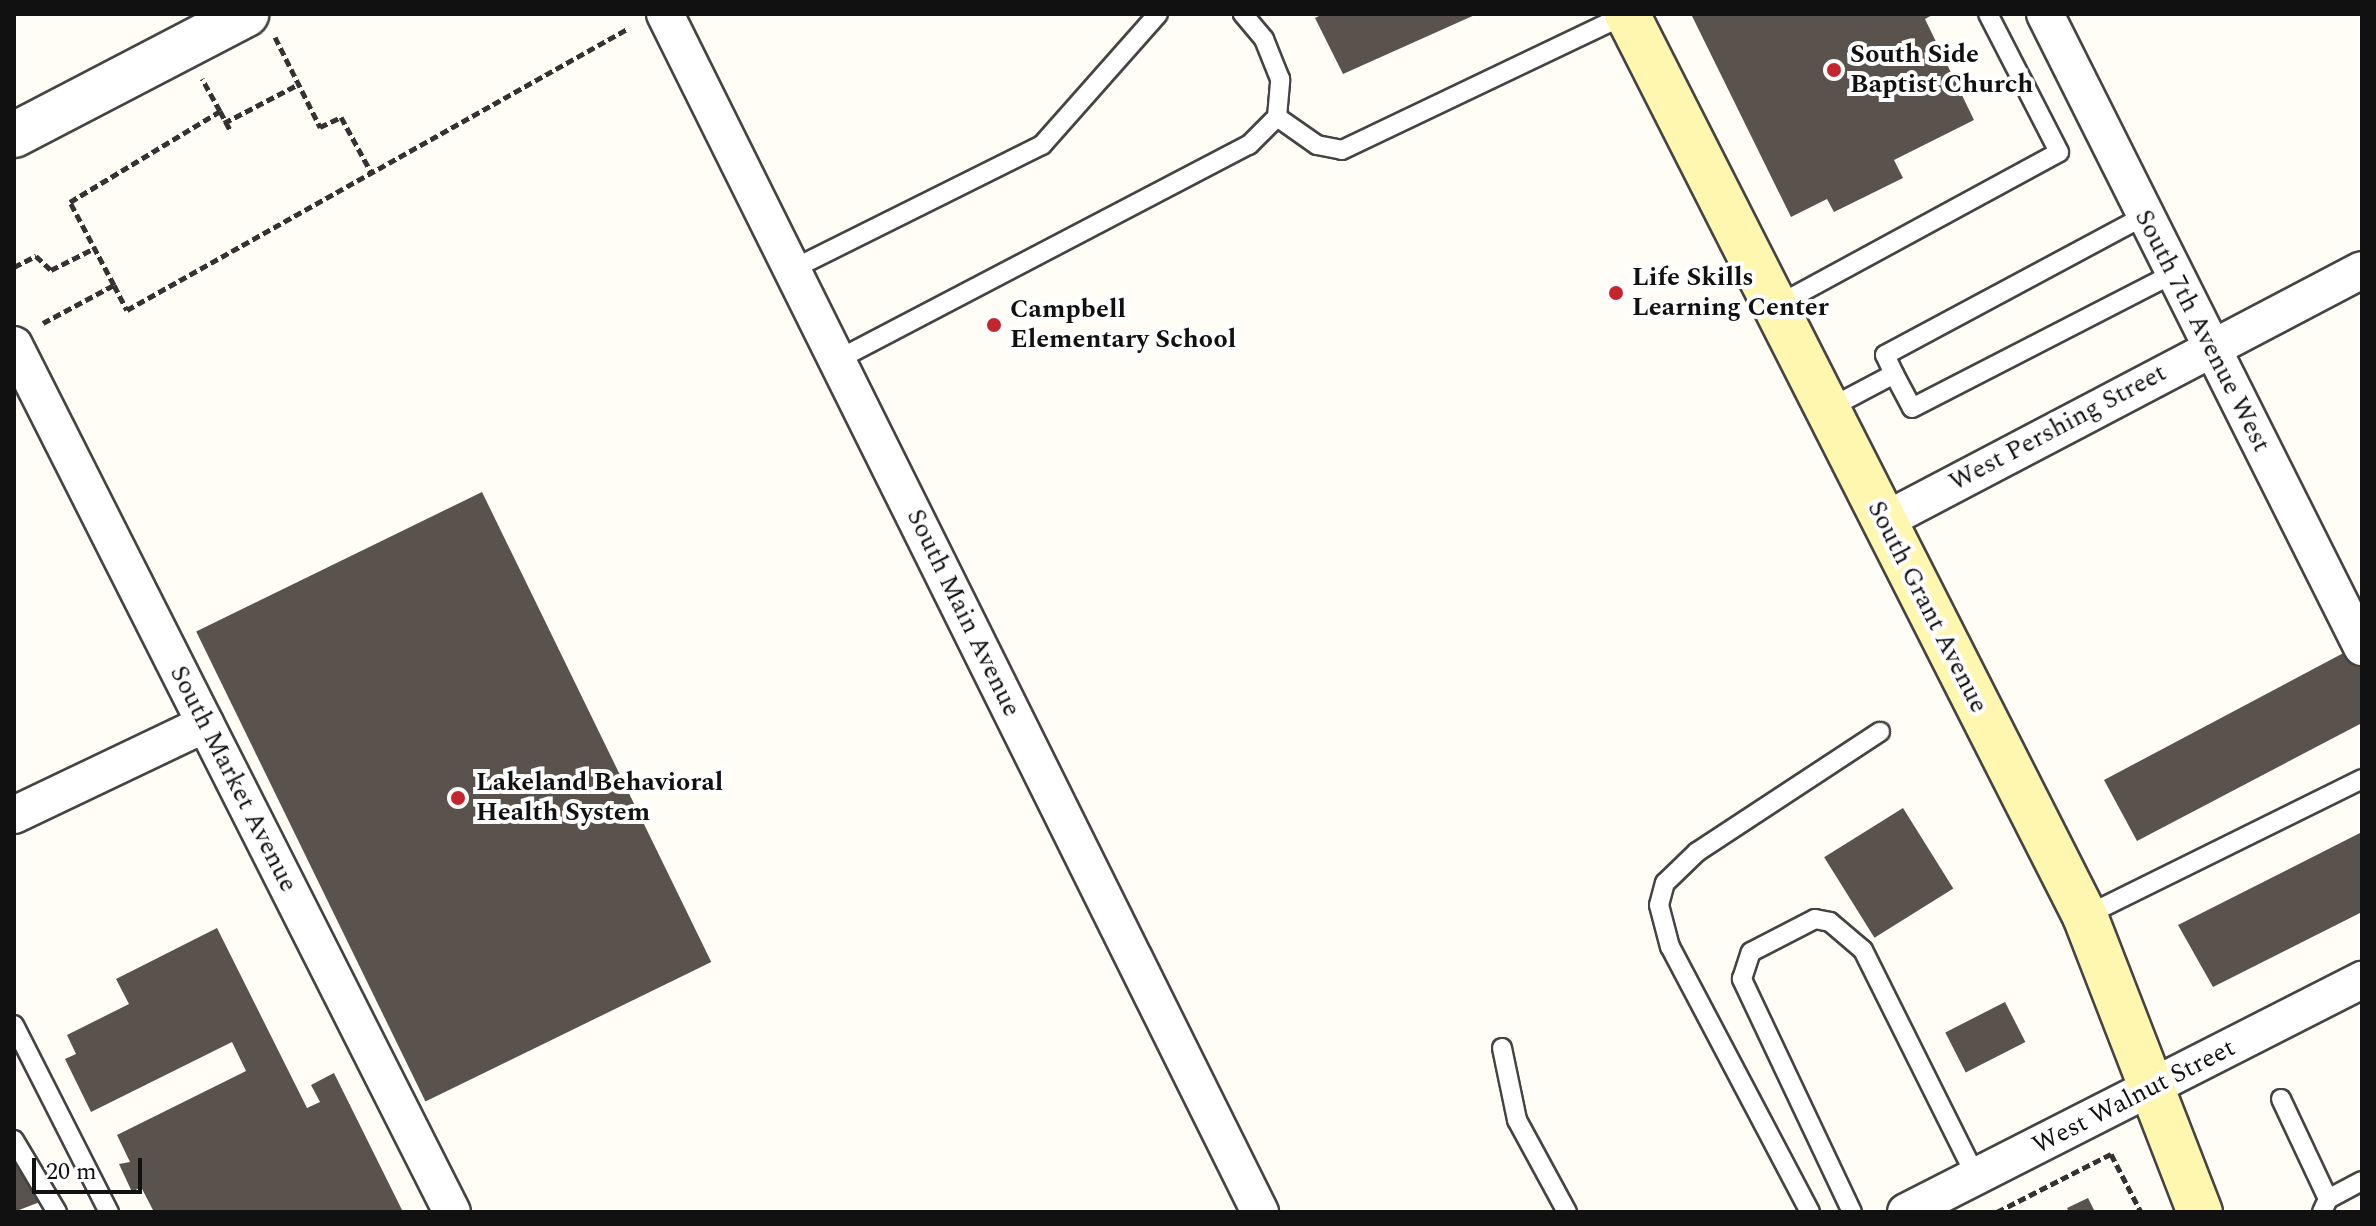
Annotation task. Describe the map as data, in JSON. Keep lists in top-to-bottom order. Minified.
{"streets":{"main road":["South Grant Avenue"],"street":["South 7th Avenue West","West Pershing Street","South Main Avenue","South Market Avenue","West Walnut Street"]},"crossings":[["South 7th Avenue West","West Pershing Street"],["West Pershing Street","South Grant Avenue"],["South Grant Avenue","West Walnut Street"]],"places":["South Side Baptist Church","Life Skills Learning Center","Campbell Elementary School","Lakeland Behavioral Health System"],"scale_bar":"20 m"}
